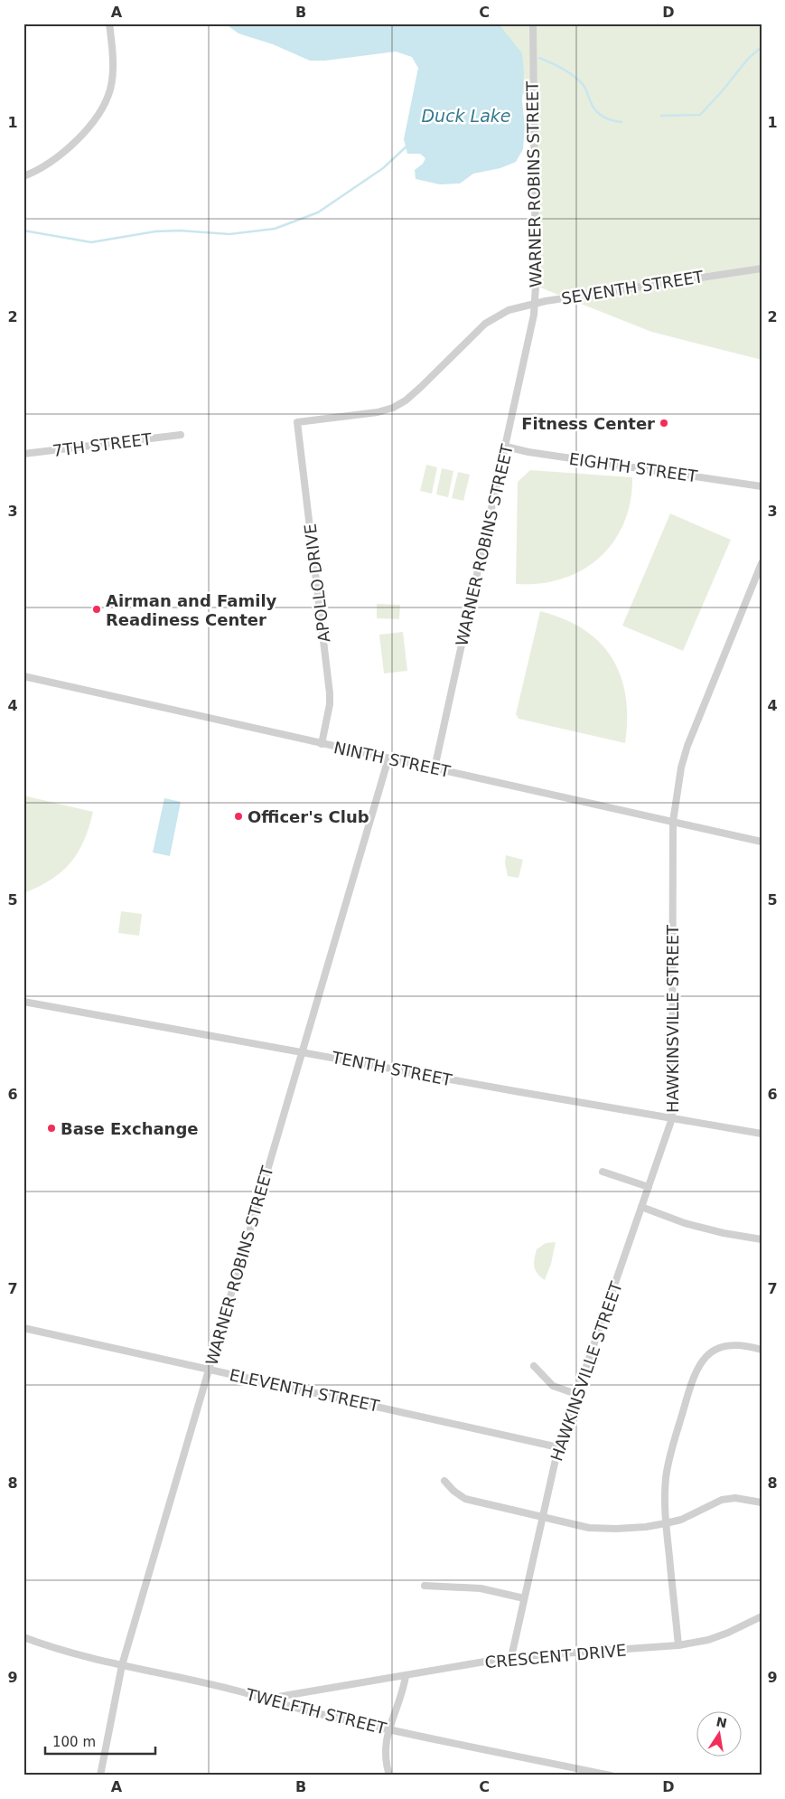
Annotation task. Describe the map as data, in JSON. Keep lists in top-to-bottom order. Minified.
{"streets":{"street":["WARNER ROBINS STREET","SEVENTH STREET","7TH STREET","EIGHTH STREET","APOLLO DRIVE","NINTH STREET","HAWKINSVILLE STREET","TENTH STREET","ELEVENTH STREET","CRESCENT DRIVE","TWELFTH STREET"]},"crossings":[["WARNER ROBINS STREET","SEVENTH STREET"],["WARNER ROBINS STREET","EIGHTH STREET"],["WARNER ROBINS STREET","NINTH STREET"],["WARNER ROBINS STREET","TENTH STREET"],["WARNER ROBINS STREET","ELEVENTH STREET"],["WARNER ROBINS STREET","TWELFTH STREET"],["SEVENTH STREET","APOLLO DRIVE"],["APOLLO DRIVE","NINTH STREET"],["NINTH STREET","HAWKINSVILLE STREET"],["HAWKINSVILLE STREET","TENTH STREET"],["HAWKINSVILLE STREET","ELEVENTH STREET"],["HAWKINSVILLE STREET","CRESCENT DRIVE"],["CRESCENT DRIVE","TWELFTH STREET"]],"water":["Duck Lake"],"places":["Fitness Center","Airman and Family Readiness Center","Officer's Club","Base Exchange"],"scale_bar":"100 m","north":"top","grid":{"columns":["A","B","C","D"],"rows":["1","2","3","4","5","6","7","8","9"]}}
